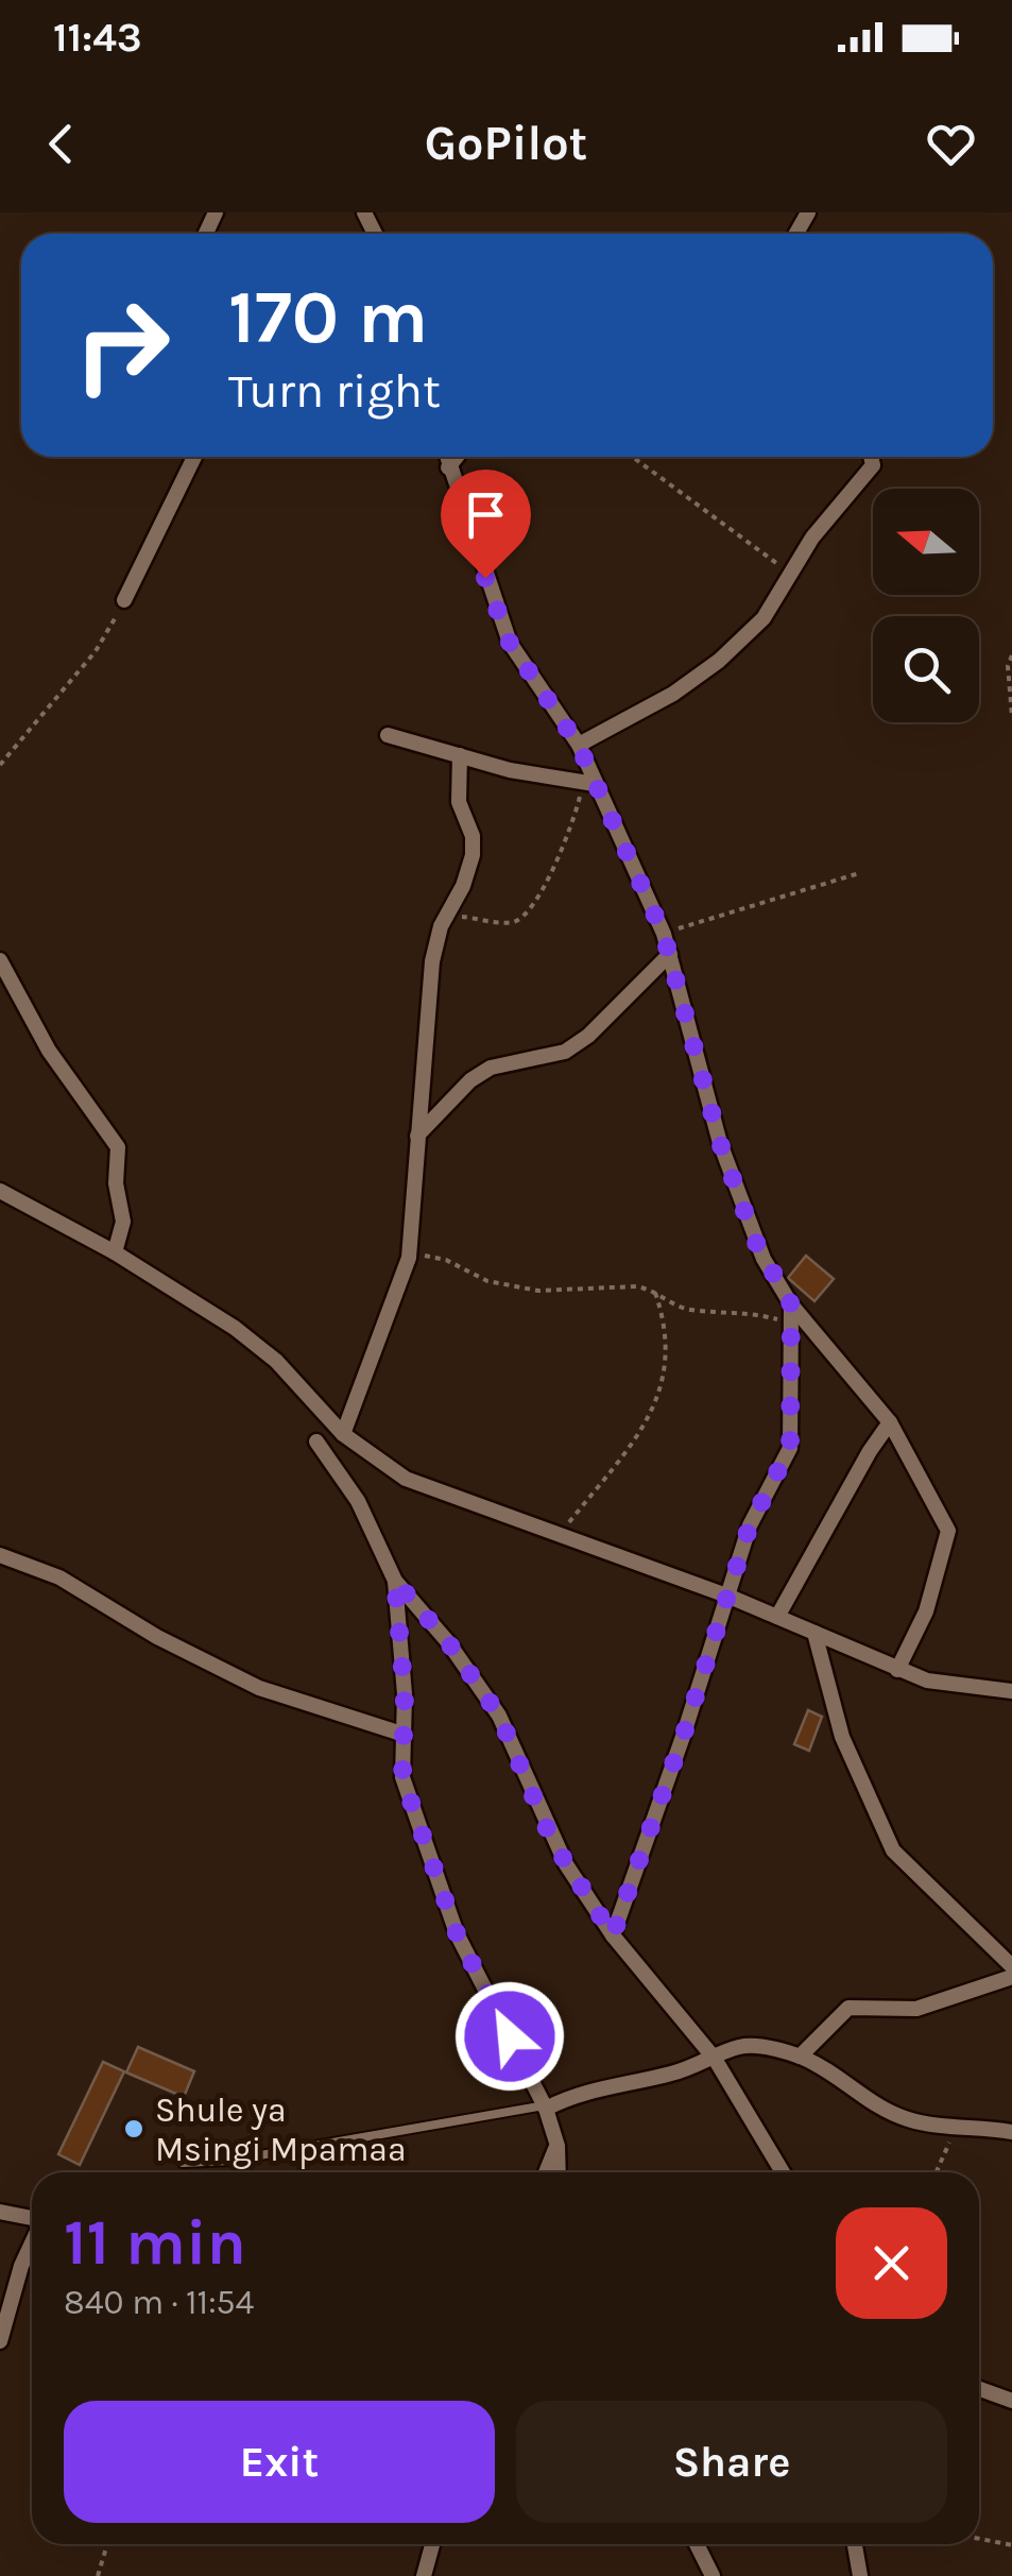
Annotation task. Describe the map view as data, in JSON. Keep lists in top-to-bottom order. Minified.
{"places":["Shule ya Msingi Mpamaa"],"north":"left","page":{"status":"11:43","header":"GoPilot","turn":["170 m","Turn right"],"heading":["11 min","840 m · 11:54"],"buttons":["Exit","Share"]}}
